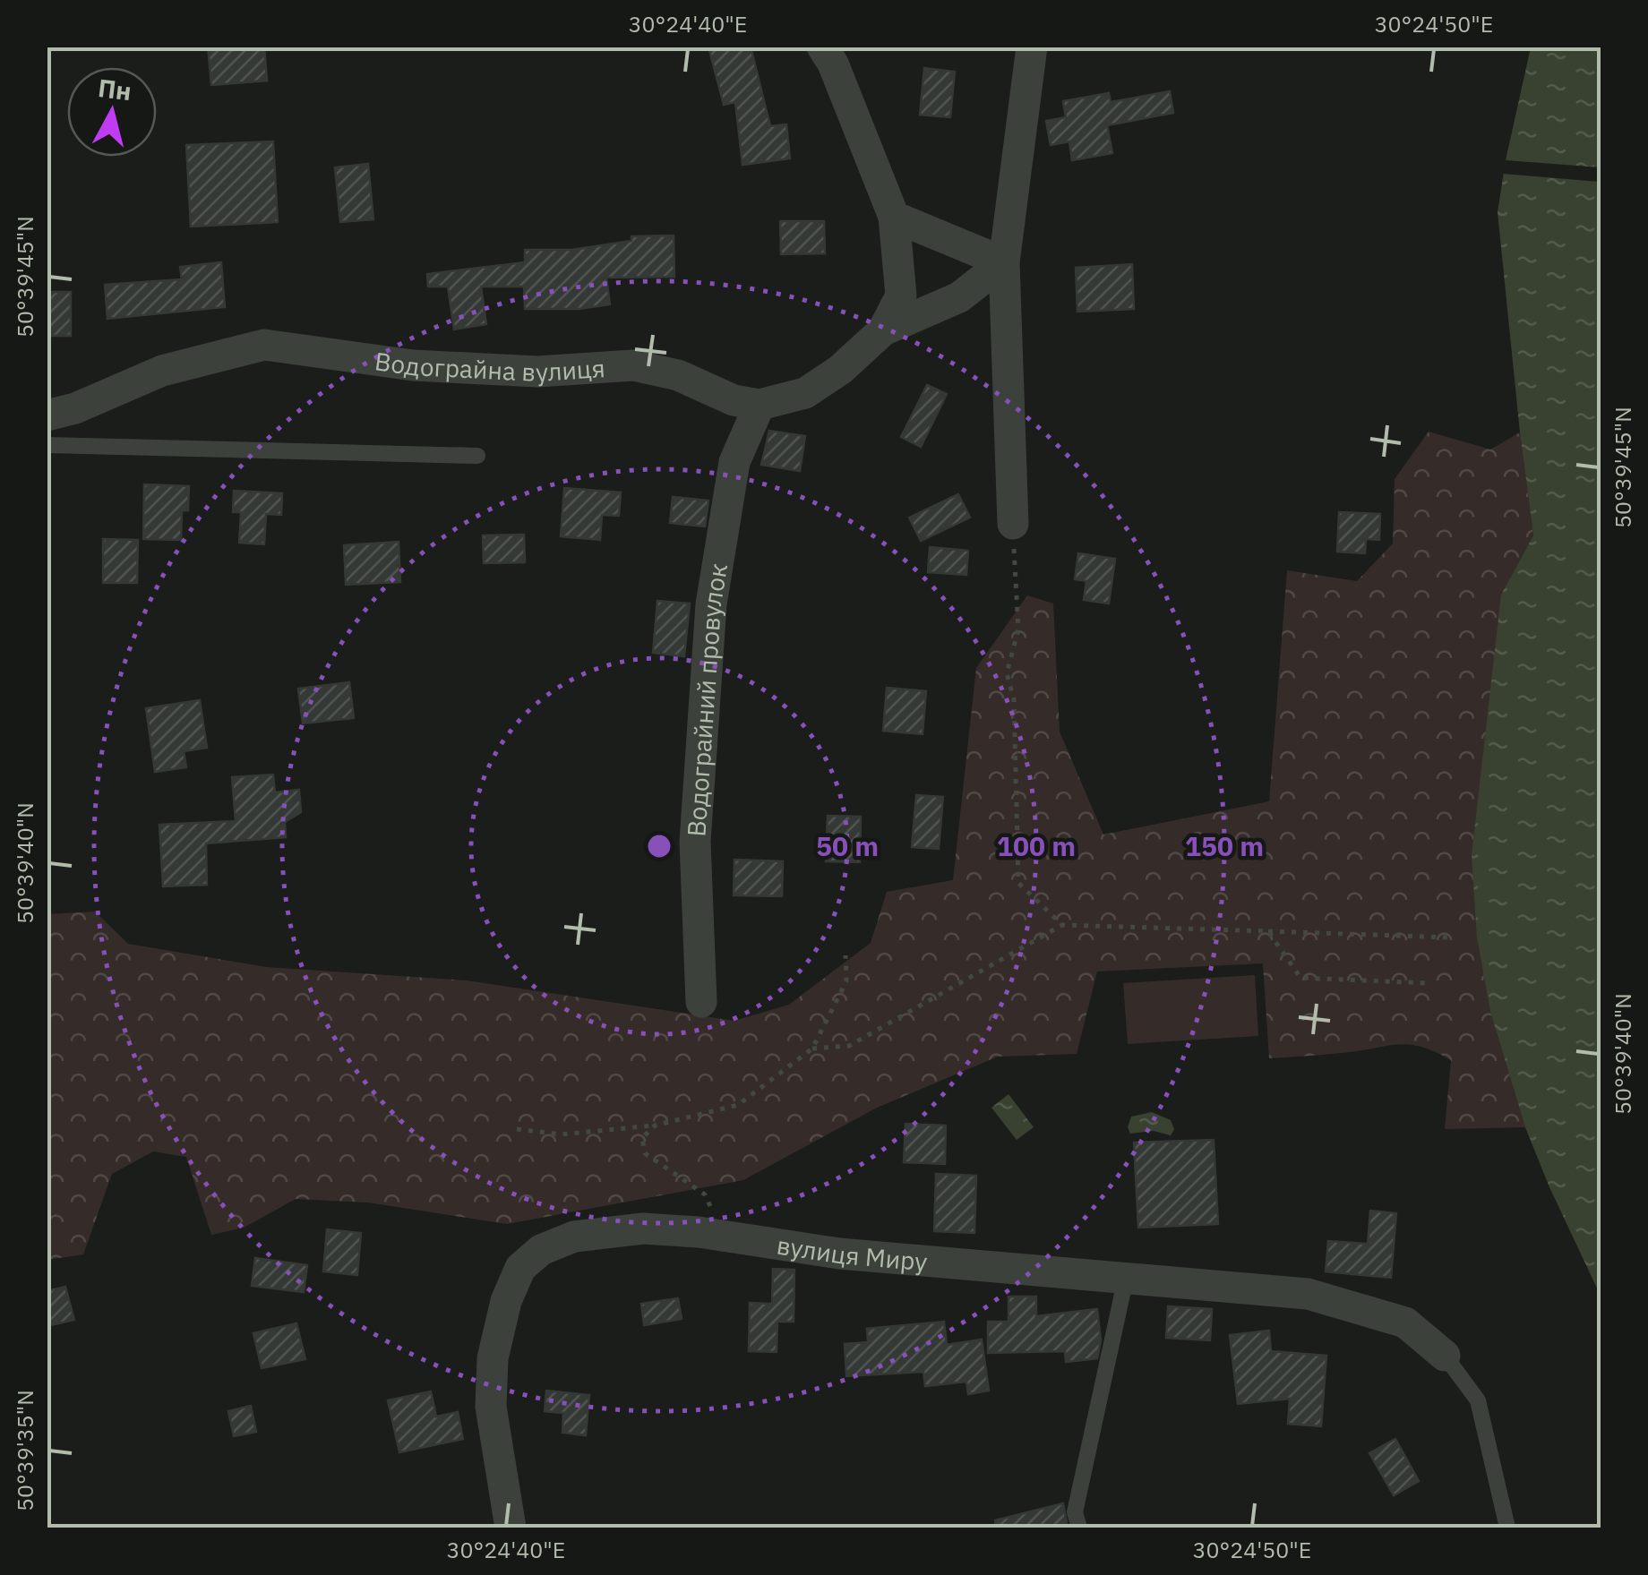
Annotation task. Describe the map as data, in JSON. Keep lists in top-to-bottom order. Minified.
{"streets":{"street":["Водограйна вулиця","Водограйний провулок","вулиця Миру"]},"crossings":[["Водограйна вулиця","Водограйний провулок"]],"north":"top","coordinates":["30°24'40\"E","30°24'50\"E","50°39'45\"N","50°39'40\"N","50°39'35\"N"],"rings":["50 m","100 m","150 m"]}
